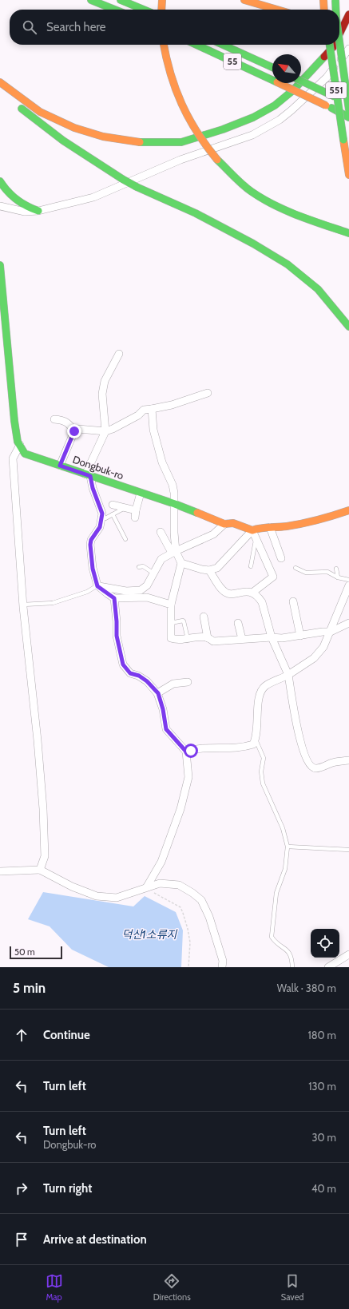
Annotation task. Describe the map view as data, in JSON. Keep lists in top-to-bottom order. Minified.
{"streets":{"main road":["55","551","Dongbuk-ro"]},"water":["덕산1소류지"],"scale_bar":"50 m","north":"top left","page":{"search":"Search here","scale":"50 m","heading":["5 min","Walk · 380 m"],"list":[["Continue","180 m"],["Turn left","130 m"],["Turn left","Dongbuk-ro","30 m"],["Turn right","40 m"],"Arrive at destination"],"nav":["Map","Directions","Saved"]}}
